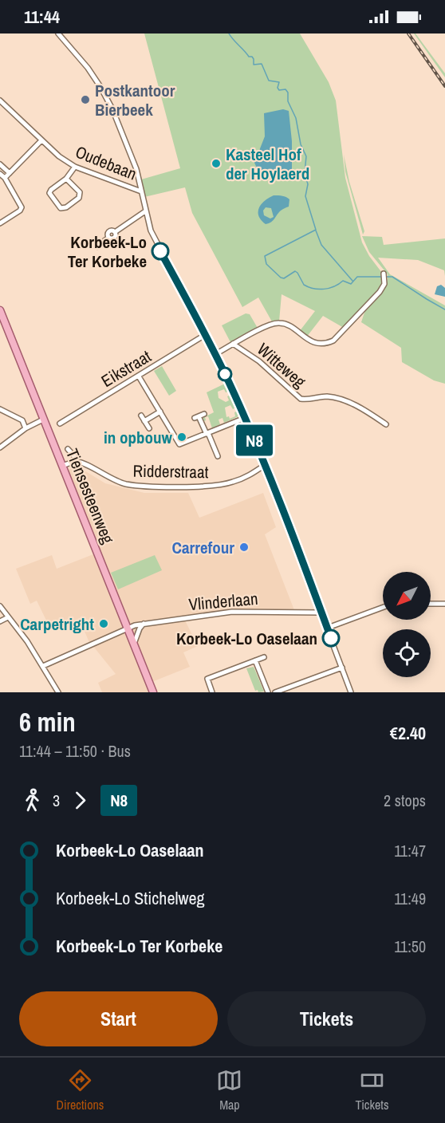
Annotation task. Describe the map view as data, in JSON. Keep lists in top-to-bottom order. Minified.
{"streets":{"main road":["Tiensesteenweg"],"street":["Oudebaan","Witteweg","Eikstraat","Ridderstraat","Vlinderlaan"]},"crossings":[["Oudebaan","Witteweg"],["Oudebaan","Eikstraat"],["Oudebaan","Ridderstraat"],["Oudebaan","Vlinderlaan"],["Tiensesteenweg","Vlinderlaan"]],"places":["Postkantoor Bierbeek","Kasteel Hof der Hoylaerd","Korbeek-Lo Ter Korbeke","in opbouw","Carrefour","Carpetright","Korbeek-Lo Oaselaan"],"lines":["bus line N8"],"north":"bottom left","page":{"status":"11:44","on_map":"N8","heading":["6 min","11:44 – 11:50 · Bus","€2.40"],"legs":["3","N8","2 stops"],"list":[{"name":"Korbeek-Lo Oaselaan","value":"11:47"},{"name":"Korbeek-Lo Stichelweg","value":"11:49"},{"name":"Korbeek-Lo Ter Korbeke","value":"11:50"}],"buttons":["Start","Tickets"],"tabs":["Directions","Map","Tickets"]}}
